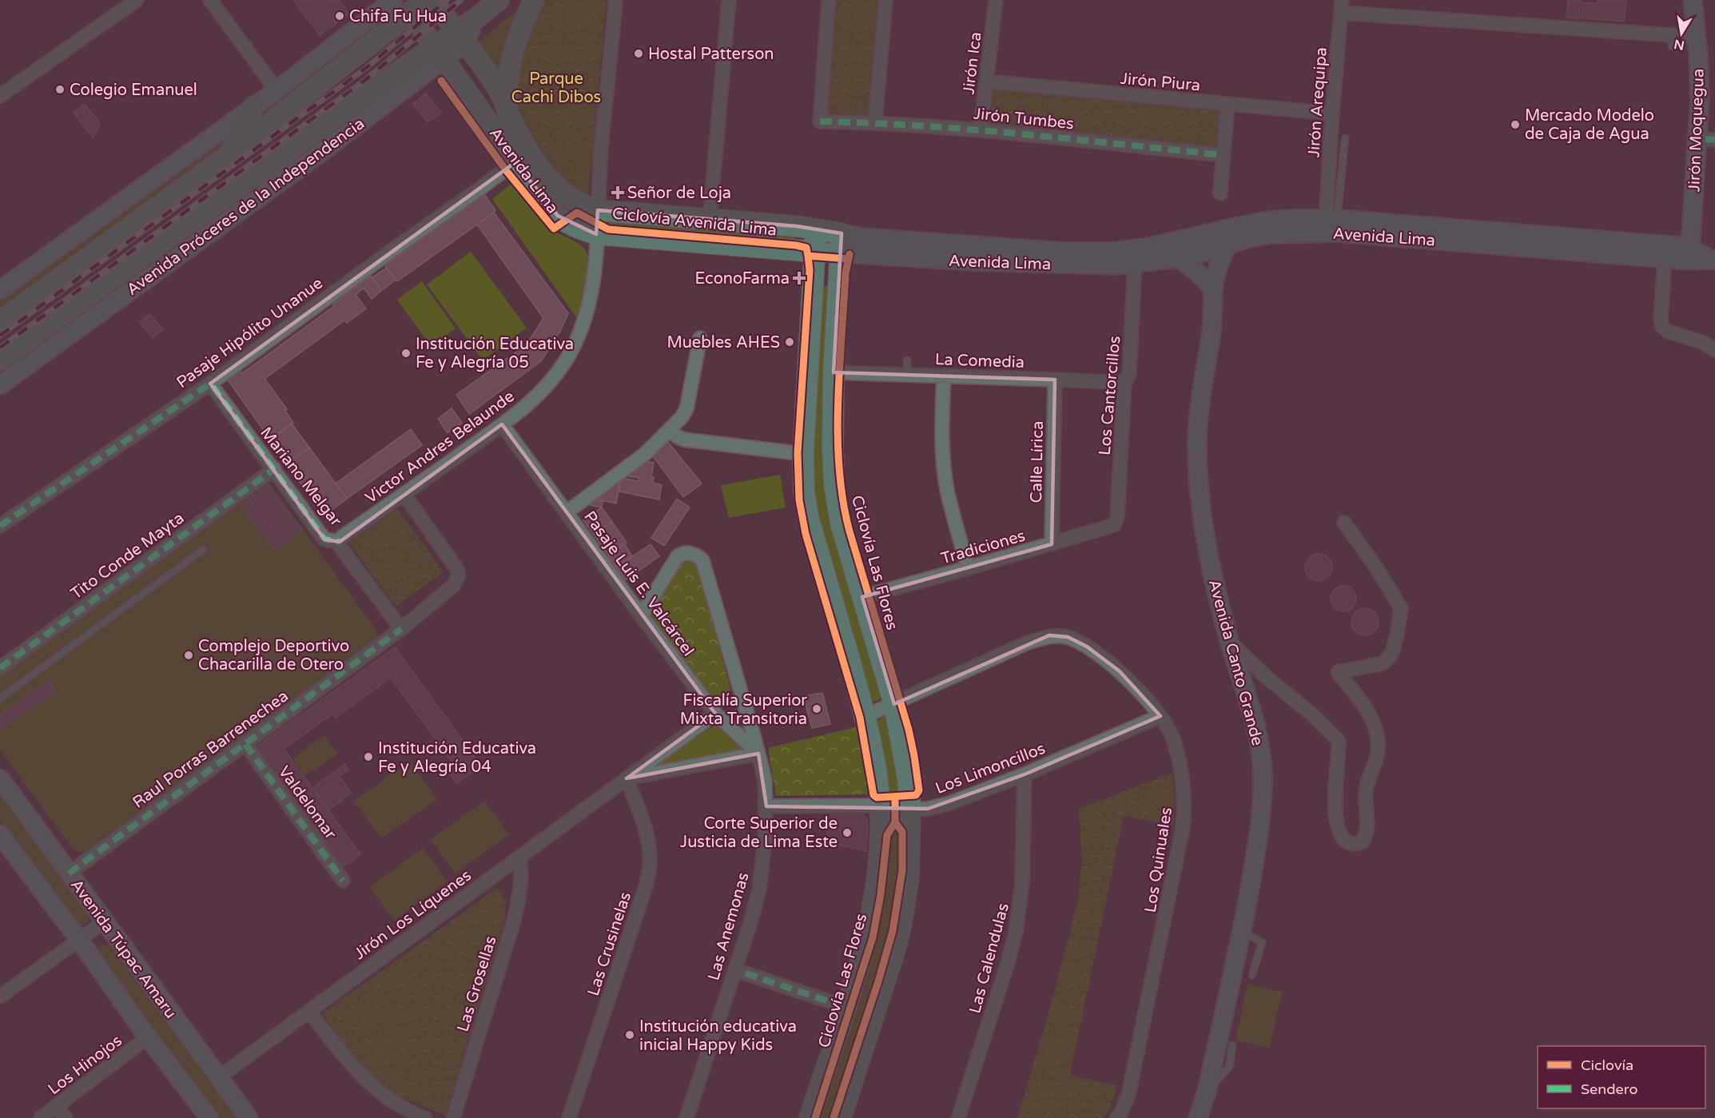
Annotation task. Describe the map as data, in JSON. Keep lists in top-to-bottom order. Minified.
{"streets":{"main road":["Jirón Moquegua","Avenida Lima","Avenida Próceres de la Independencia","Avenida Canto Grande","Avenida Túpac Amaru"],"street":["Jirón Ica","Jirón Piura","Jirón Arequipa","Jirón Tumbes","Pasaje Hipólito Unanue","La Comedia","Los Cantorcillos","Victor Andres Belaunde","Calle Lírica","Mariano Melgar","Tradiciones","Tito Conde Mayta","Pasaje Luis E. Valcárcel","Raul Porras Barrenechea","Los Limoncillos","Valdelomar","Los Quinuales","Jirón Los Líquenes","Las Anemonas","Las Crusinelas","Las Calendulas","Las Grosellas","Los Hinojos"],"cycle path":["Ciclovía Avenida Lima","Ciclovía Las Flores"]},"crossings":[["Jirón Ica","Jirón Piura"],["Jirón Ica","Jirón Tumbes"],["Jirón Piura","Jirón Arequipa"],["Jirón Arequipa","Avenida Lima"],["Jirón Moquegua","Avenida Lima"],["Avenida Lima","Avenida Próceres de la Independencia"],["Avenida Lima","Pasaje Hipólito Unanue"],["Avenida Lima","Los Cantorcillos"],["Avenida Lima","Victor Andres Belaunde"],["Avenida Lima","Avenida Canto Grande"],["Pasaje Hipólito Unanue","Mariano Melgar"],["La Comedia","Los Cantorcillos"],["La Comedia","Calle Lírica"],["Los Cantorcillos","Tradiciones"],["Victor Andres Belaunde","Mariano Melgar"],["Victor Andres Belaunde","Pasaje Luis E. Valcárcel"],["Victor Andres Belaunde","Raul Porras Barrenechea"],["Calle Lírica","Tradiciones"],["Mariano Melgar","Tito Conde Mayta"],["Mariano Melgar","Raul Porras Barrenechea"],["Pasaje Luis E. Valcárcel","Jirón Los Líquenes"],["Pasaje Luis E. Valcárcel","Las Anemonas"],["Raul Porras Barrenechea","Valdelomar"],["Raul Porras Barrenechea","Avenida Túpac Amaru"],["Los Limoncillos","Los Quinuales"],["Los Limoncillos","Las Anemonas"],["Los Limoncillos","Las Calendulas"],["Jirón Los Líquenes","Las Anemonas"],["Jirón Los Líquenes","Las Crusinelas"],["Jirón Los Líquenes","Avenida Túpac Amaru"],["Jirón Los Líquenes","Las Grosellas"],["Avenida Túpac Amaru","Los Hinojos"]],"parks":["Parque Cachi Dibos"],"places":{"other":["Chifa Fu Hua","Hostal Patterson","Colegio Emanuel","Mercado Modelo de Caja de Agua","Muebles AHES","Institución Educativa Fe y Alegría 05","Complejo Deportivo Chacarilla de Otero","Fiscalía Superior Mixta Transitoria","Institución Educativa Fe y Alegría 04","Corte Superior de Justicia de Lima Este","Institución educativa inicial Happy Kids"],"health":["Señor de Loja","EconoFarma"]},"legend":["Ciclovía","Sendero"],"north":"bottom"}
